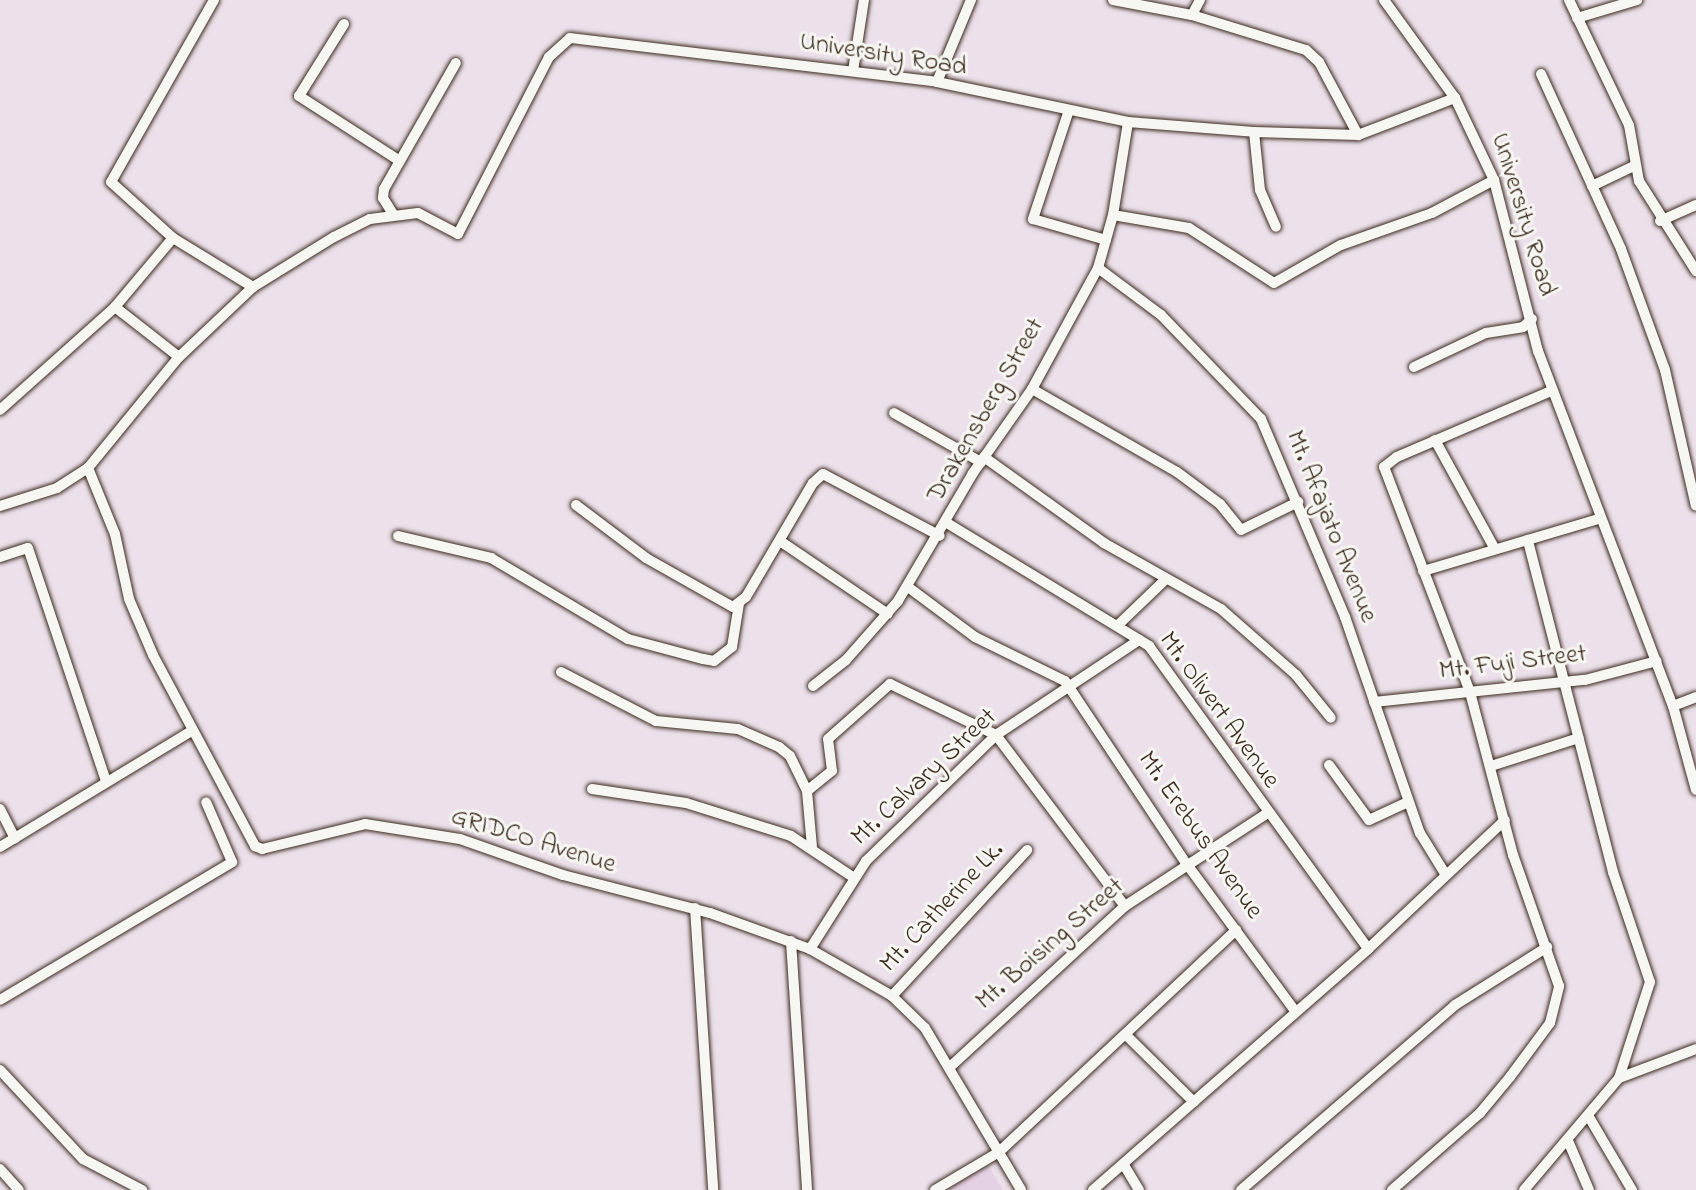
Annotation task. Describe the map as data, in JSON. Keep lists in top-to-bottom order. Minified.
{"streets":{"street":["University Road","Drakensberg Street","Mt. Afajato Avenue","Mt. Fuji Street","Mt. Olivert Avenue","Mt. Calvary Street","Mt. Erebus Avenue","GRIDCO Avenue","Mt. Catherine Lk.","Mt. Boising Street"]},"crossings":[["University Road","Drakensberg Street"],["University Road","Mt. Fuji Street"],["Drakensberg Street","Mt. Afajato Avenue"],["Drakensberg Street","Mt. Olivert Avenue"],["Mt. Afajato Avenue","Mt. Fuji Street"],["Mt. Olivert Avenue","Mt. Calvary Street"],["Mt. Olivert Avenue","Mt. Boising Street"],["Mt. Calvary Street","Mt. Erebus Avenue"],["Mt. Calvary Street","GRIDCO Avenue"],["Mt. Erebus Avenue","Mt. Boising Street"],["GRIDCO Avenue","Mt. Catherine Lk."],["GRIDCO Avenue","Mt. Boising Street"]]}
